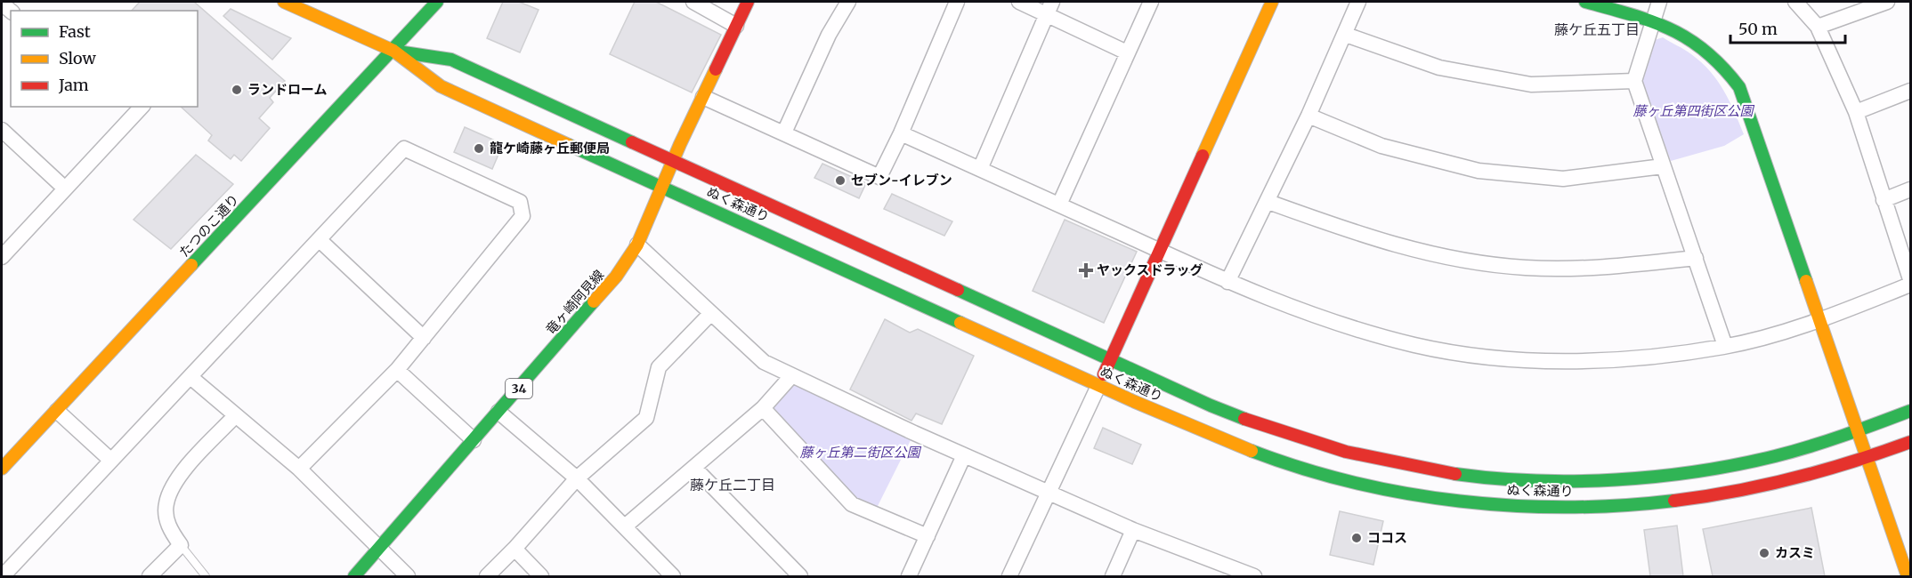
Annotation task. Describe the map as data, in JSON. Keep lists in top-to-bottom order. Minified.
{"streets":{"main road":["ぬく森通り","たつのこ通り","竜ヶ崎阿見線","34"]},"crossings":[["ぬく森通り","たつのこ通り"],["ぬく森通り","竜ヶ崎阿見線"]],"districts":["藤ケ丘五丁目","藤ケ丘二丁目"],"parks":["藤ヶ丘第四街区公園","藤ヶ丘第二街区公園"],"places":{"other":["ランドローム","龍ケ崎藤ヶ丘郵便局","セブン-イレブン","ココス","カスミ"],"health":["ヤックスドラッグ"]},"legend":["Fast","Slow","Jam"],"scale_bar":"50 m"}
